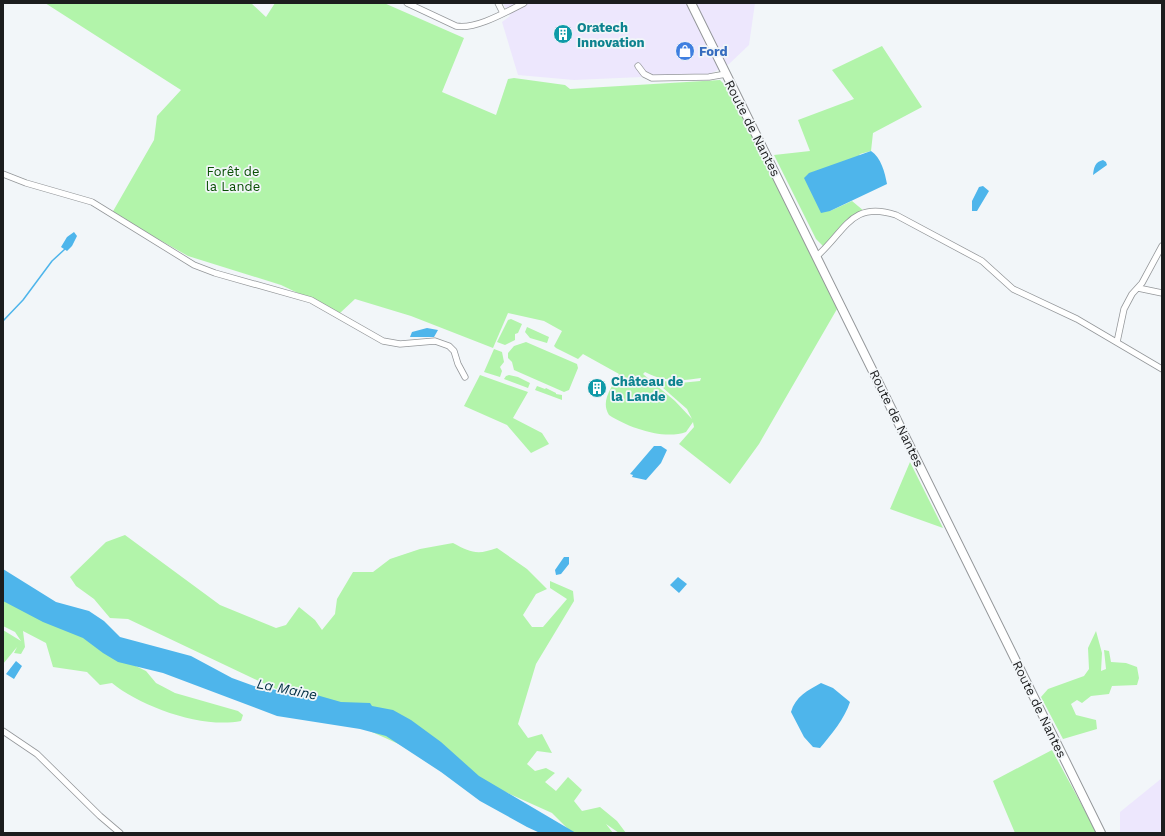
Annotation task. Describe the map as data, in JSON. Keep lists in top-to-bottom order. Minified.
{"streets":{"main road":["Route de Nantes"]},"water":["La Maine"],"parks":["Forêt de la Lande"],"places":{"building":["Oratech Innovation","Château de la Lande"],"shop":["Ford"]}}
